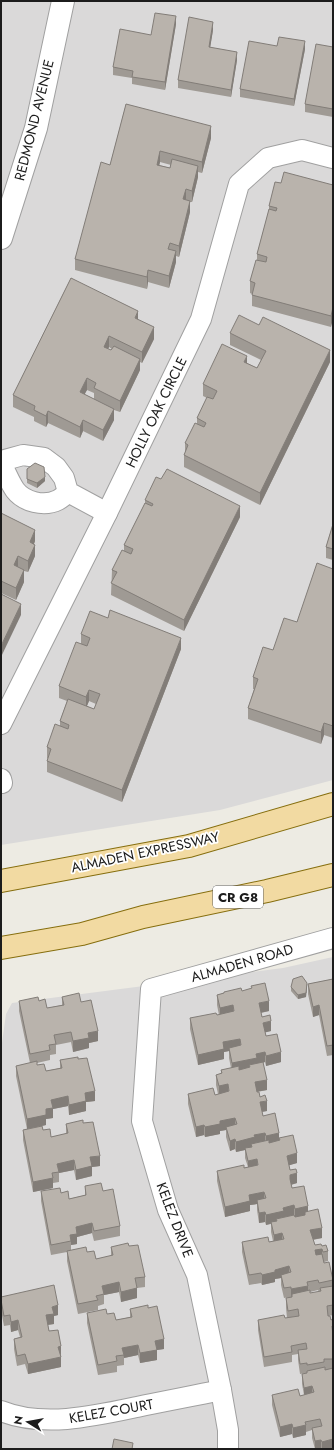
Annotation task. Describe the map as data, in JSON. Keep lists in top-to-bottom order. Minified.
{"streets":{"main road":["ALMADEN EXPRESSWAY","CR G8"],"street":["REDMOND AVENUE","HOLLY OAK CIRCLE","ALMADEN ROAD","KELEZ DRIVE","KELEZ COURT"]},"crossings":[["ALMADEN ROAD","KELEZ DRIVE"],["KELEZ DRIVE","KELEZ COURT"]],"north":"left"}
